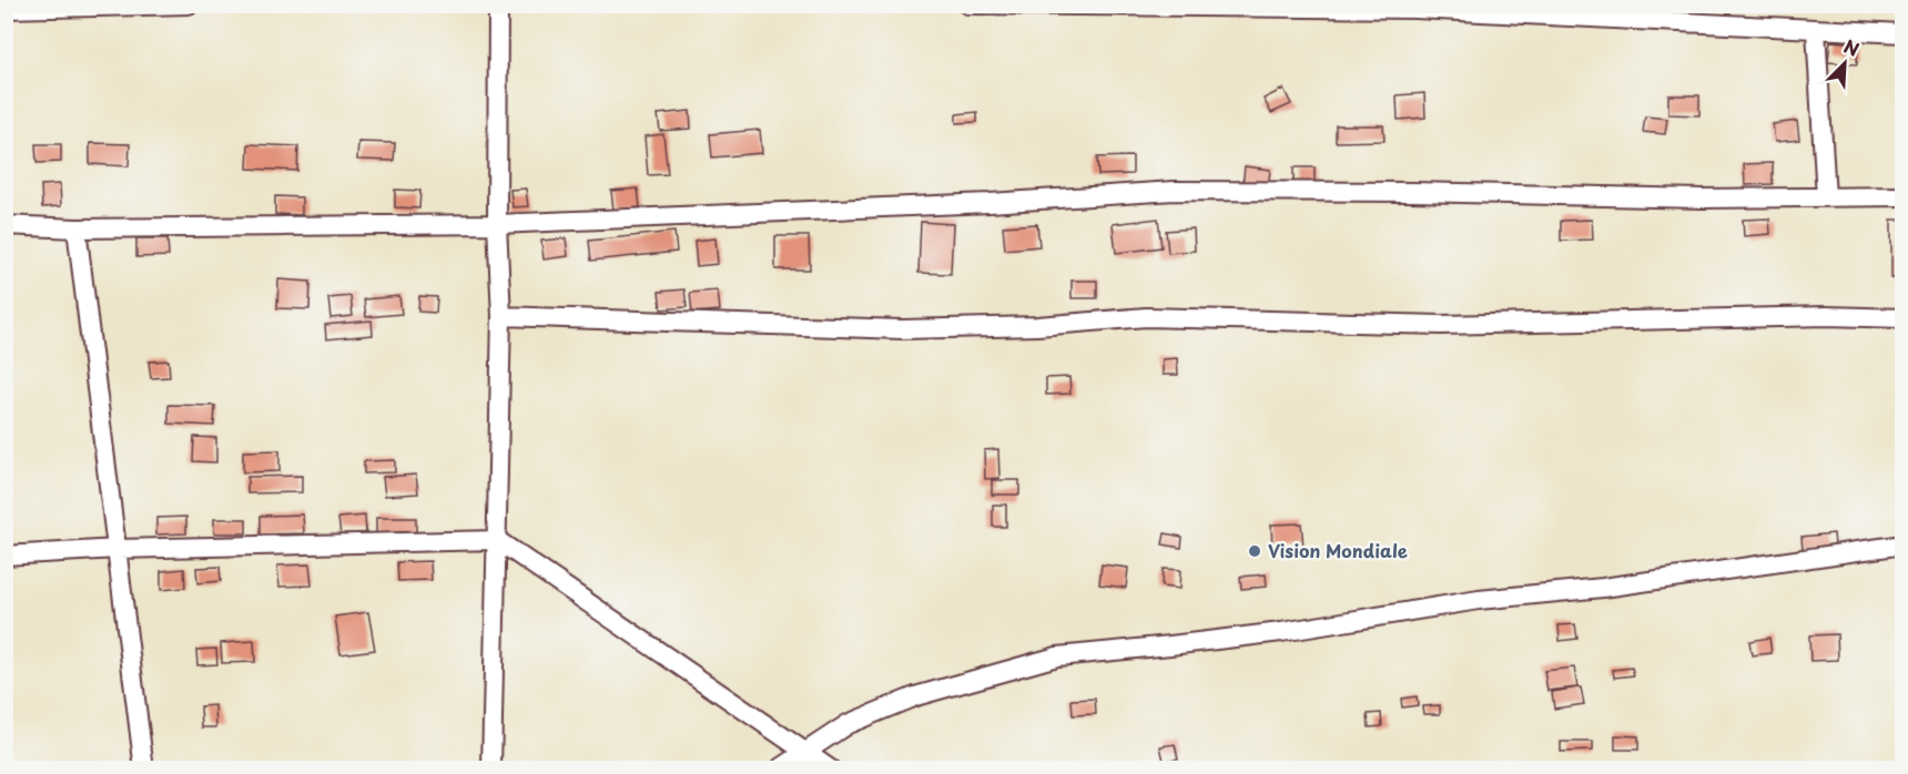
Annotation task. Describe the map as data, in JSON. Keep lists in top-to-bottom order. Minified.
{"places":["Vision Mondiale"],"north":"top right"}
